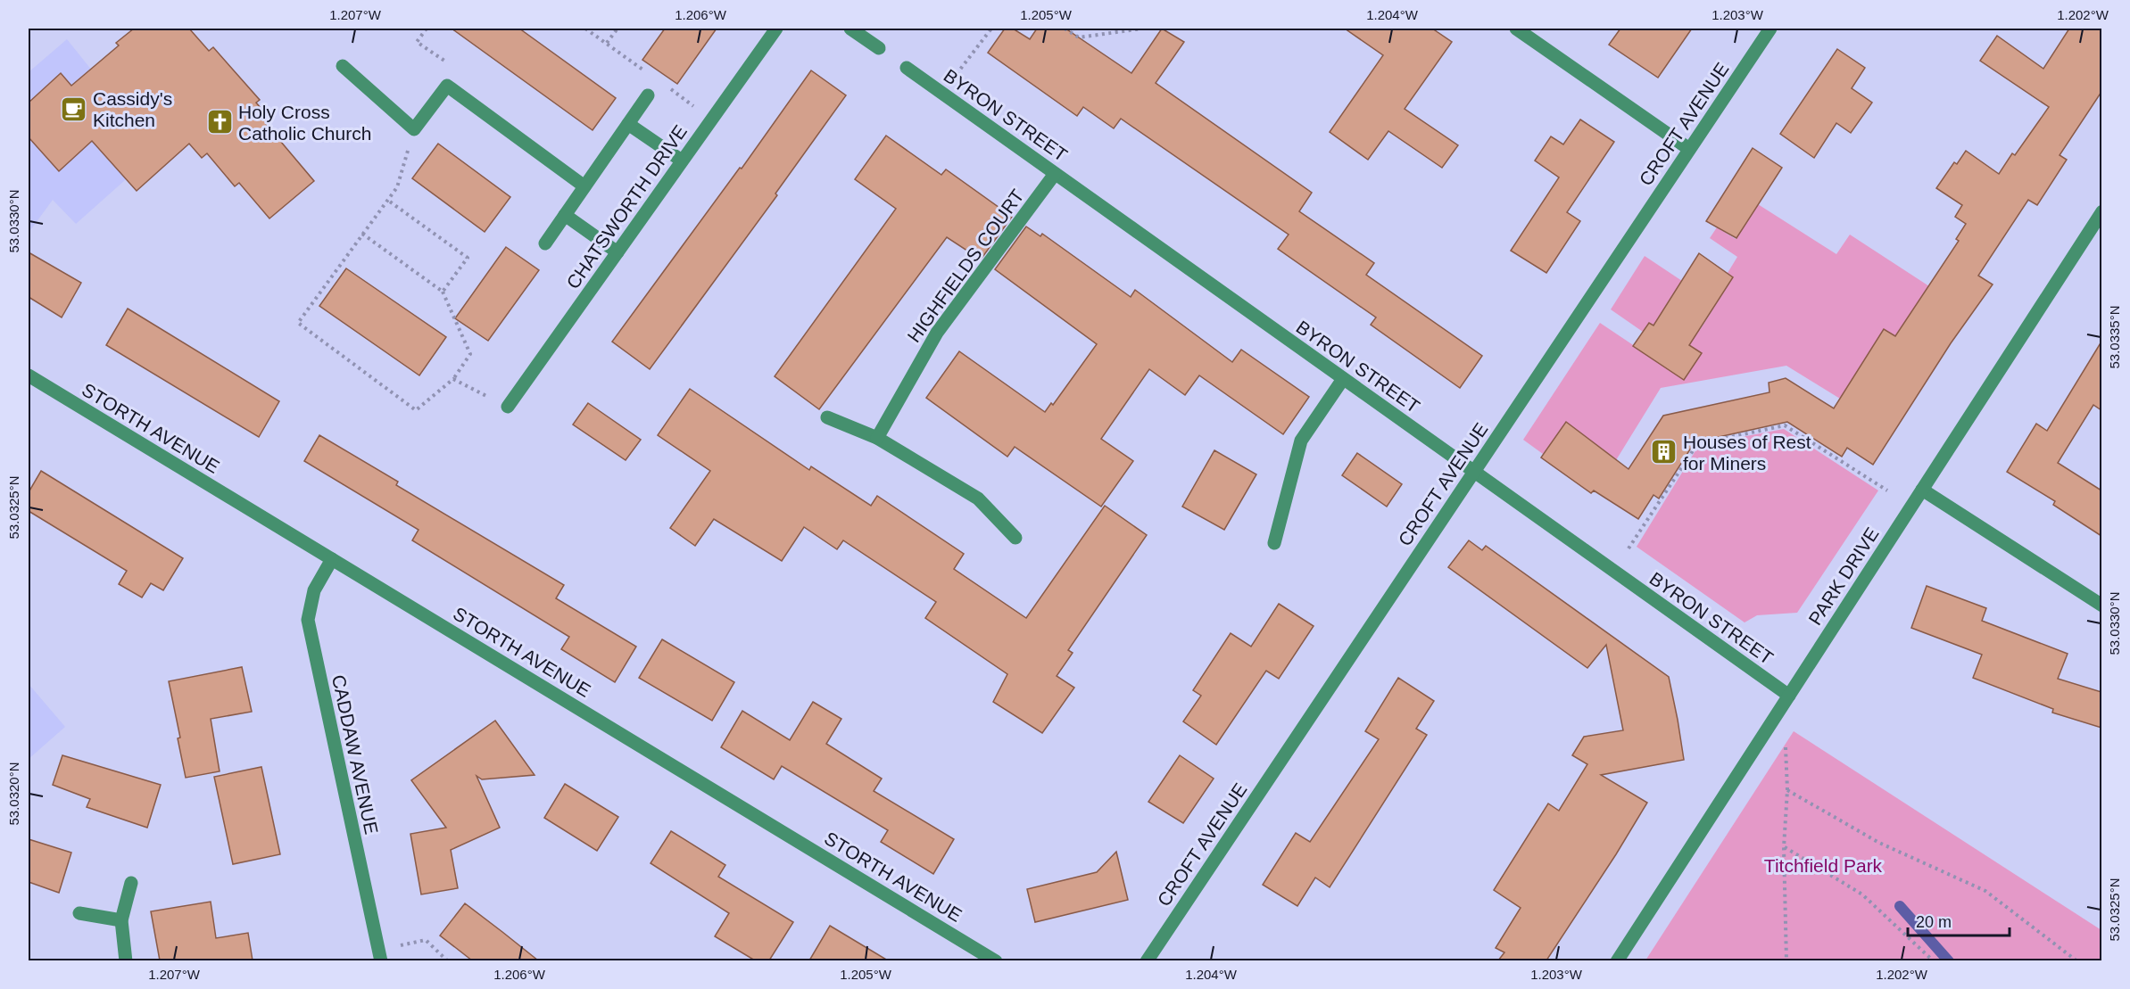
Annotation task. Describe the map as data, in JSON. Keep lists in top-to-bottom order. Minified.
{"streets":{"street":["BYRON STREET","CROFT AVENUE","CHATSWORTH DRIVE","HIGHFIELDS COURT","STORTH AVENUE","PARK DRIVE","CADDAW AVENUE"]},"crossings":[["BYRON STREET","CROFT AVENUE"],["BYRON STREET","HIGHFIELDS COURT"],["BYRON STREET","PARK DRIVE"],["STORTH AVENUE","CADDAW AVENUE"]],"parks":["Titchfield Park"],"places":{"cafe":["Cassidy's Kitchen"],"church":["Holy Cross Catholic Church"],"building":["Houses of Rest for Miners"]},"scale_bar":"20 m","coordinates":["1.207°W","1.206°W","1.205°W","1.204°W","1.203°W","1.202°W","53.0330°N","53.0335°N","53.0325°N","53.0320°N"]}
